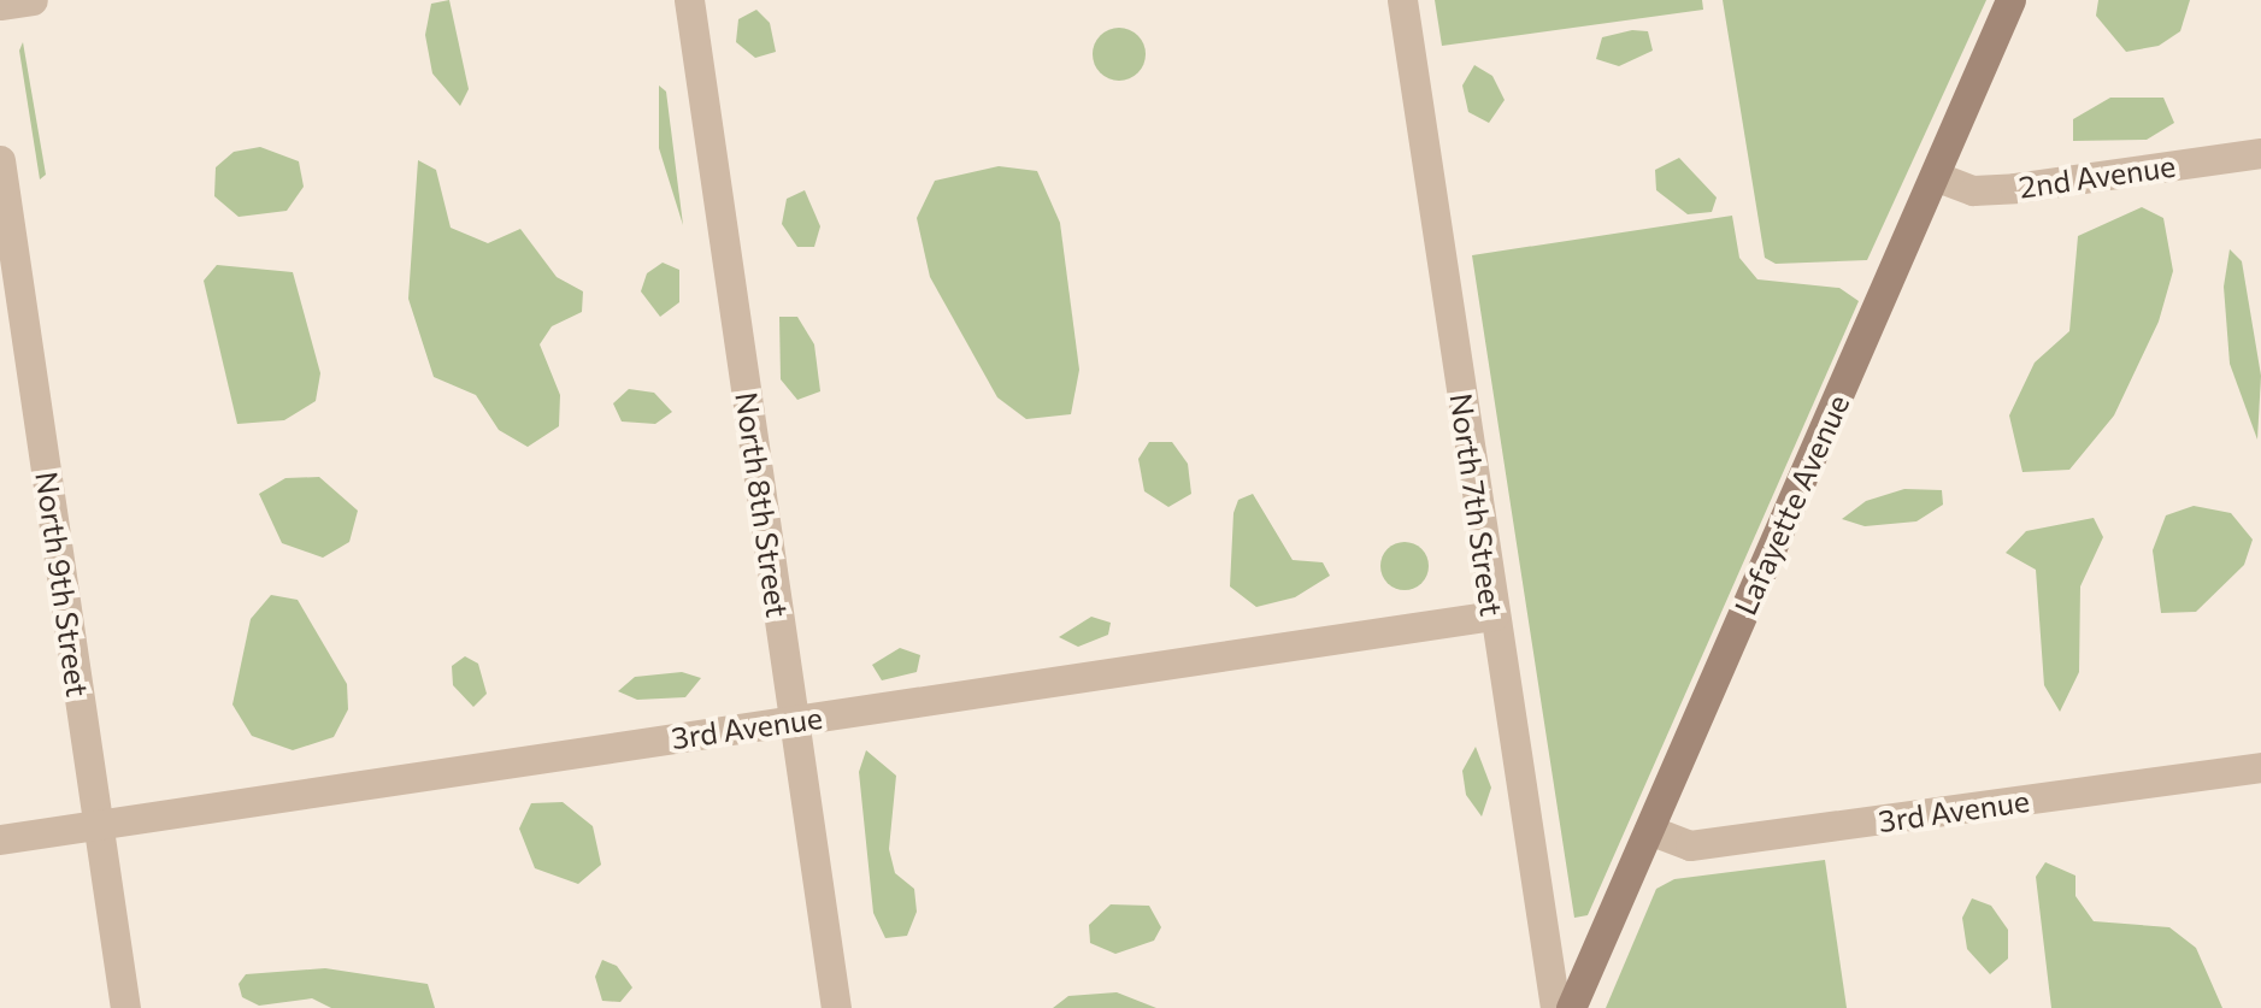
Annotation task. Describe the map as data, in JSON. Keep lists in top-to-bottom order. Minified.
{"streets":{"street":["2nd Avenue","North 8th Street","North 7th Street","Lafayette Avenue","North 9th Street","3rd Avenue"]},"crossings":[["2nd Avenue","Lafayette Avenue"],["North 8th Street","3rd Avenue"],["North 7th Street","3rd Avenue"],["Lafayette Avenue","3rd Avenue"],["North 9th Street","3rd Avenue"]]}
